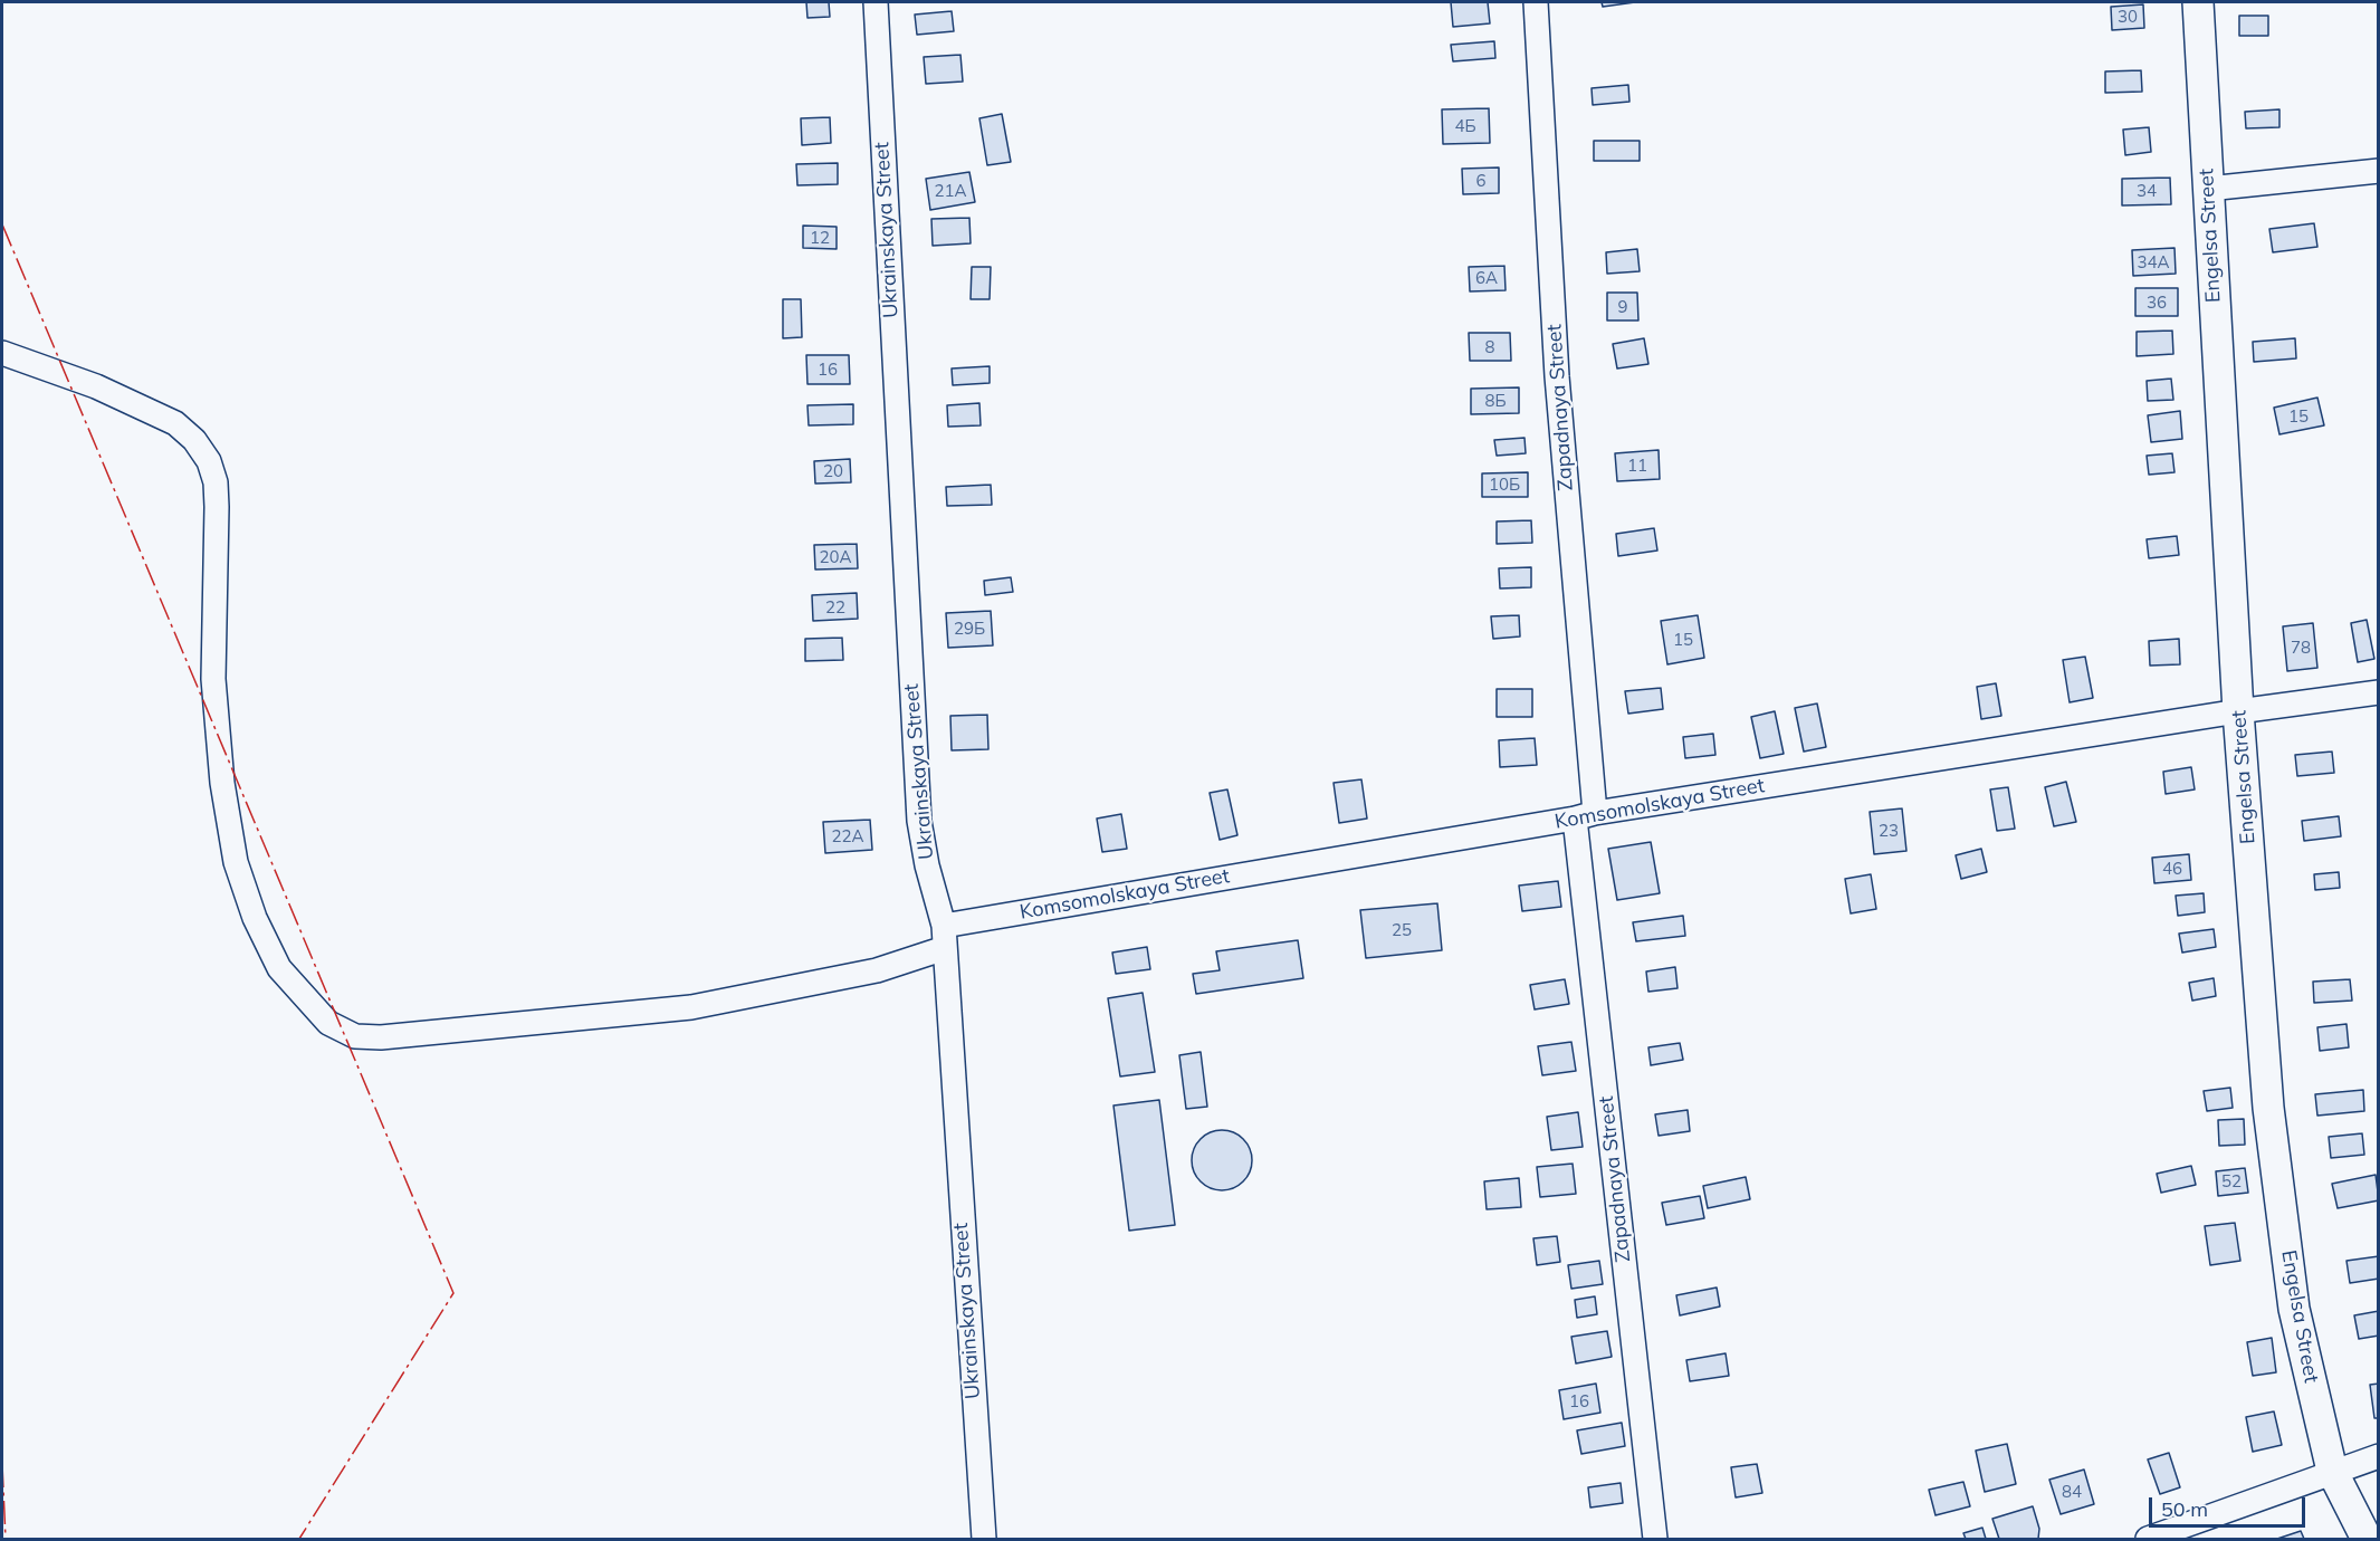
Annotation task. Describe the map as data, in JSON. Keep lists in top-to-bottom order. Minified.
{"streets":{"main road":["Engelsa Street"],"street":["Ukrainskaya Street","Zapadnaya Street","Komsomolskaya Street"]},"crossings":[["Ukrainskaya Street","Komsomolskaya Street"],["Engelsa Street","Komsomolskaya Street"],["Zapadnaya Street","Komsomolskaya Street"]],"house_numbers":["30","4Б","6","21А","34","12","34А","6А","36","9","8","16","8Б","15","11","20","10Б","20А","22","29Б","15","78","23","22А","46","25","52","16","84"],"scale_bar":"50 m"}
